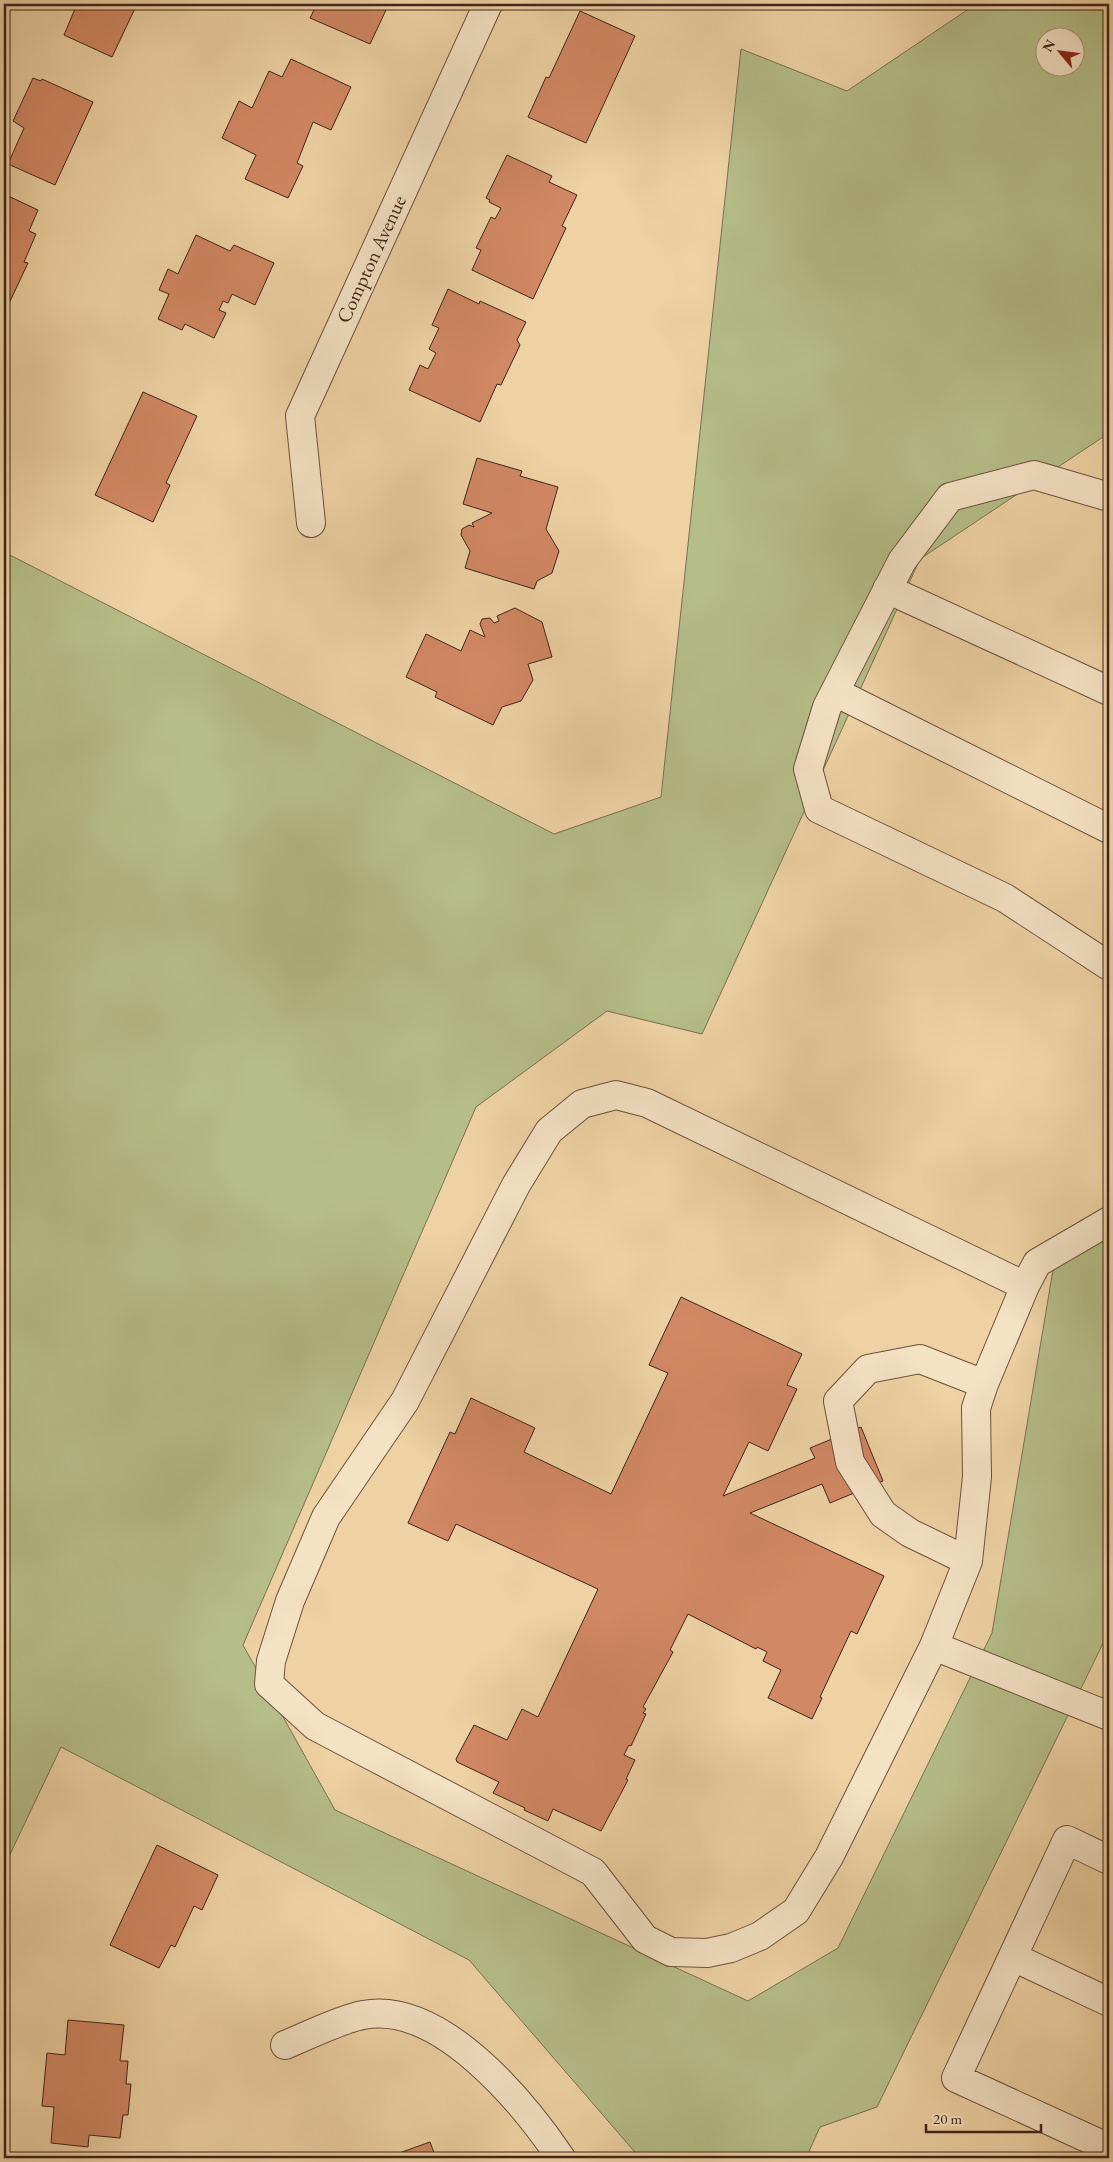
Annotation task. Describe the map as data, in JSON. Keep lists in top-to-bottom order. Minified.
{"streets":{"street":["Compton Avenue"]},"scale_bar":"20 m","north":"top left"}
